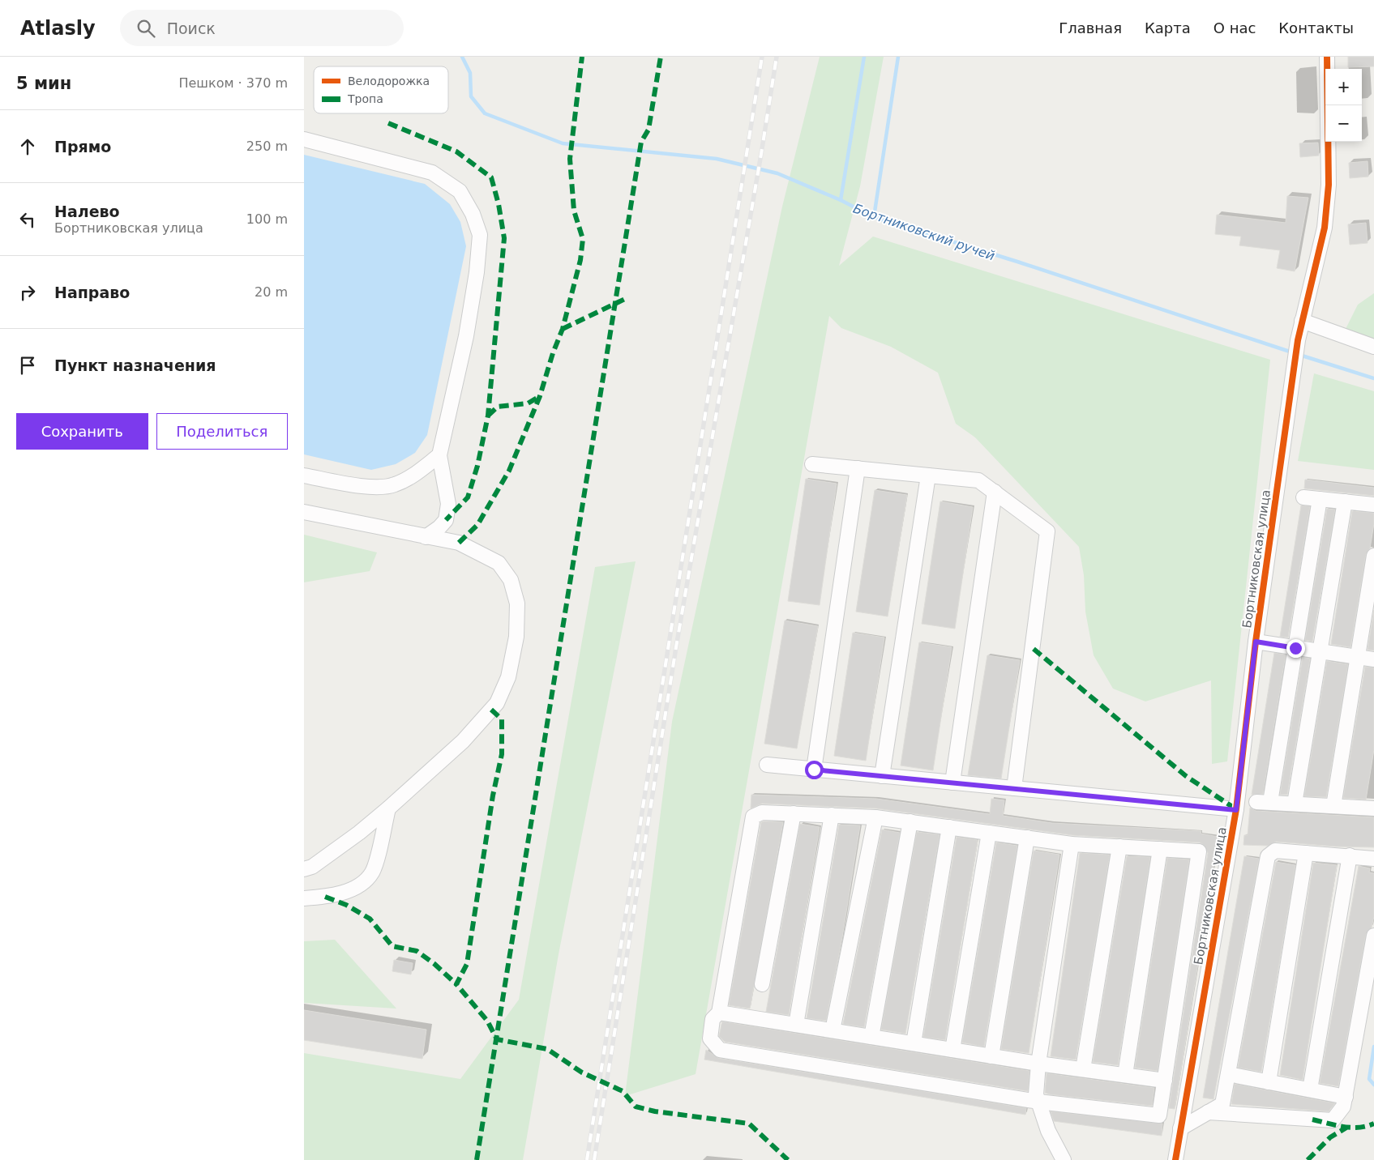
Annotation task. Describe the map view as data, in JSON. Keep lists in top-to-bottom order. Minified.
{"streets":{"street":["Бортниковская улица"]},"water":["Бортниковский ручей"],"legend":["Велодорожка","Тропа"],"page":{"header":"Atlasly","search":"Поиск","nav":["Главная","Карта","О нас","Контакты"],"heading":["5 мин","Пешком · 370 m"],"map_buttons":["+","−"],"list":[["Прямо","250 m"],["Налево","Бортниковская улица","100 m"],["Направо","20 m"],"Пункт назначения"],"buttons":["Сохранить","Поделиться"]}}
